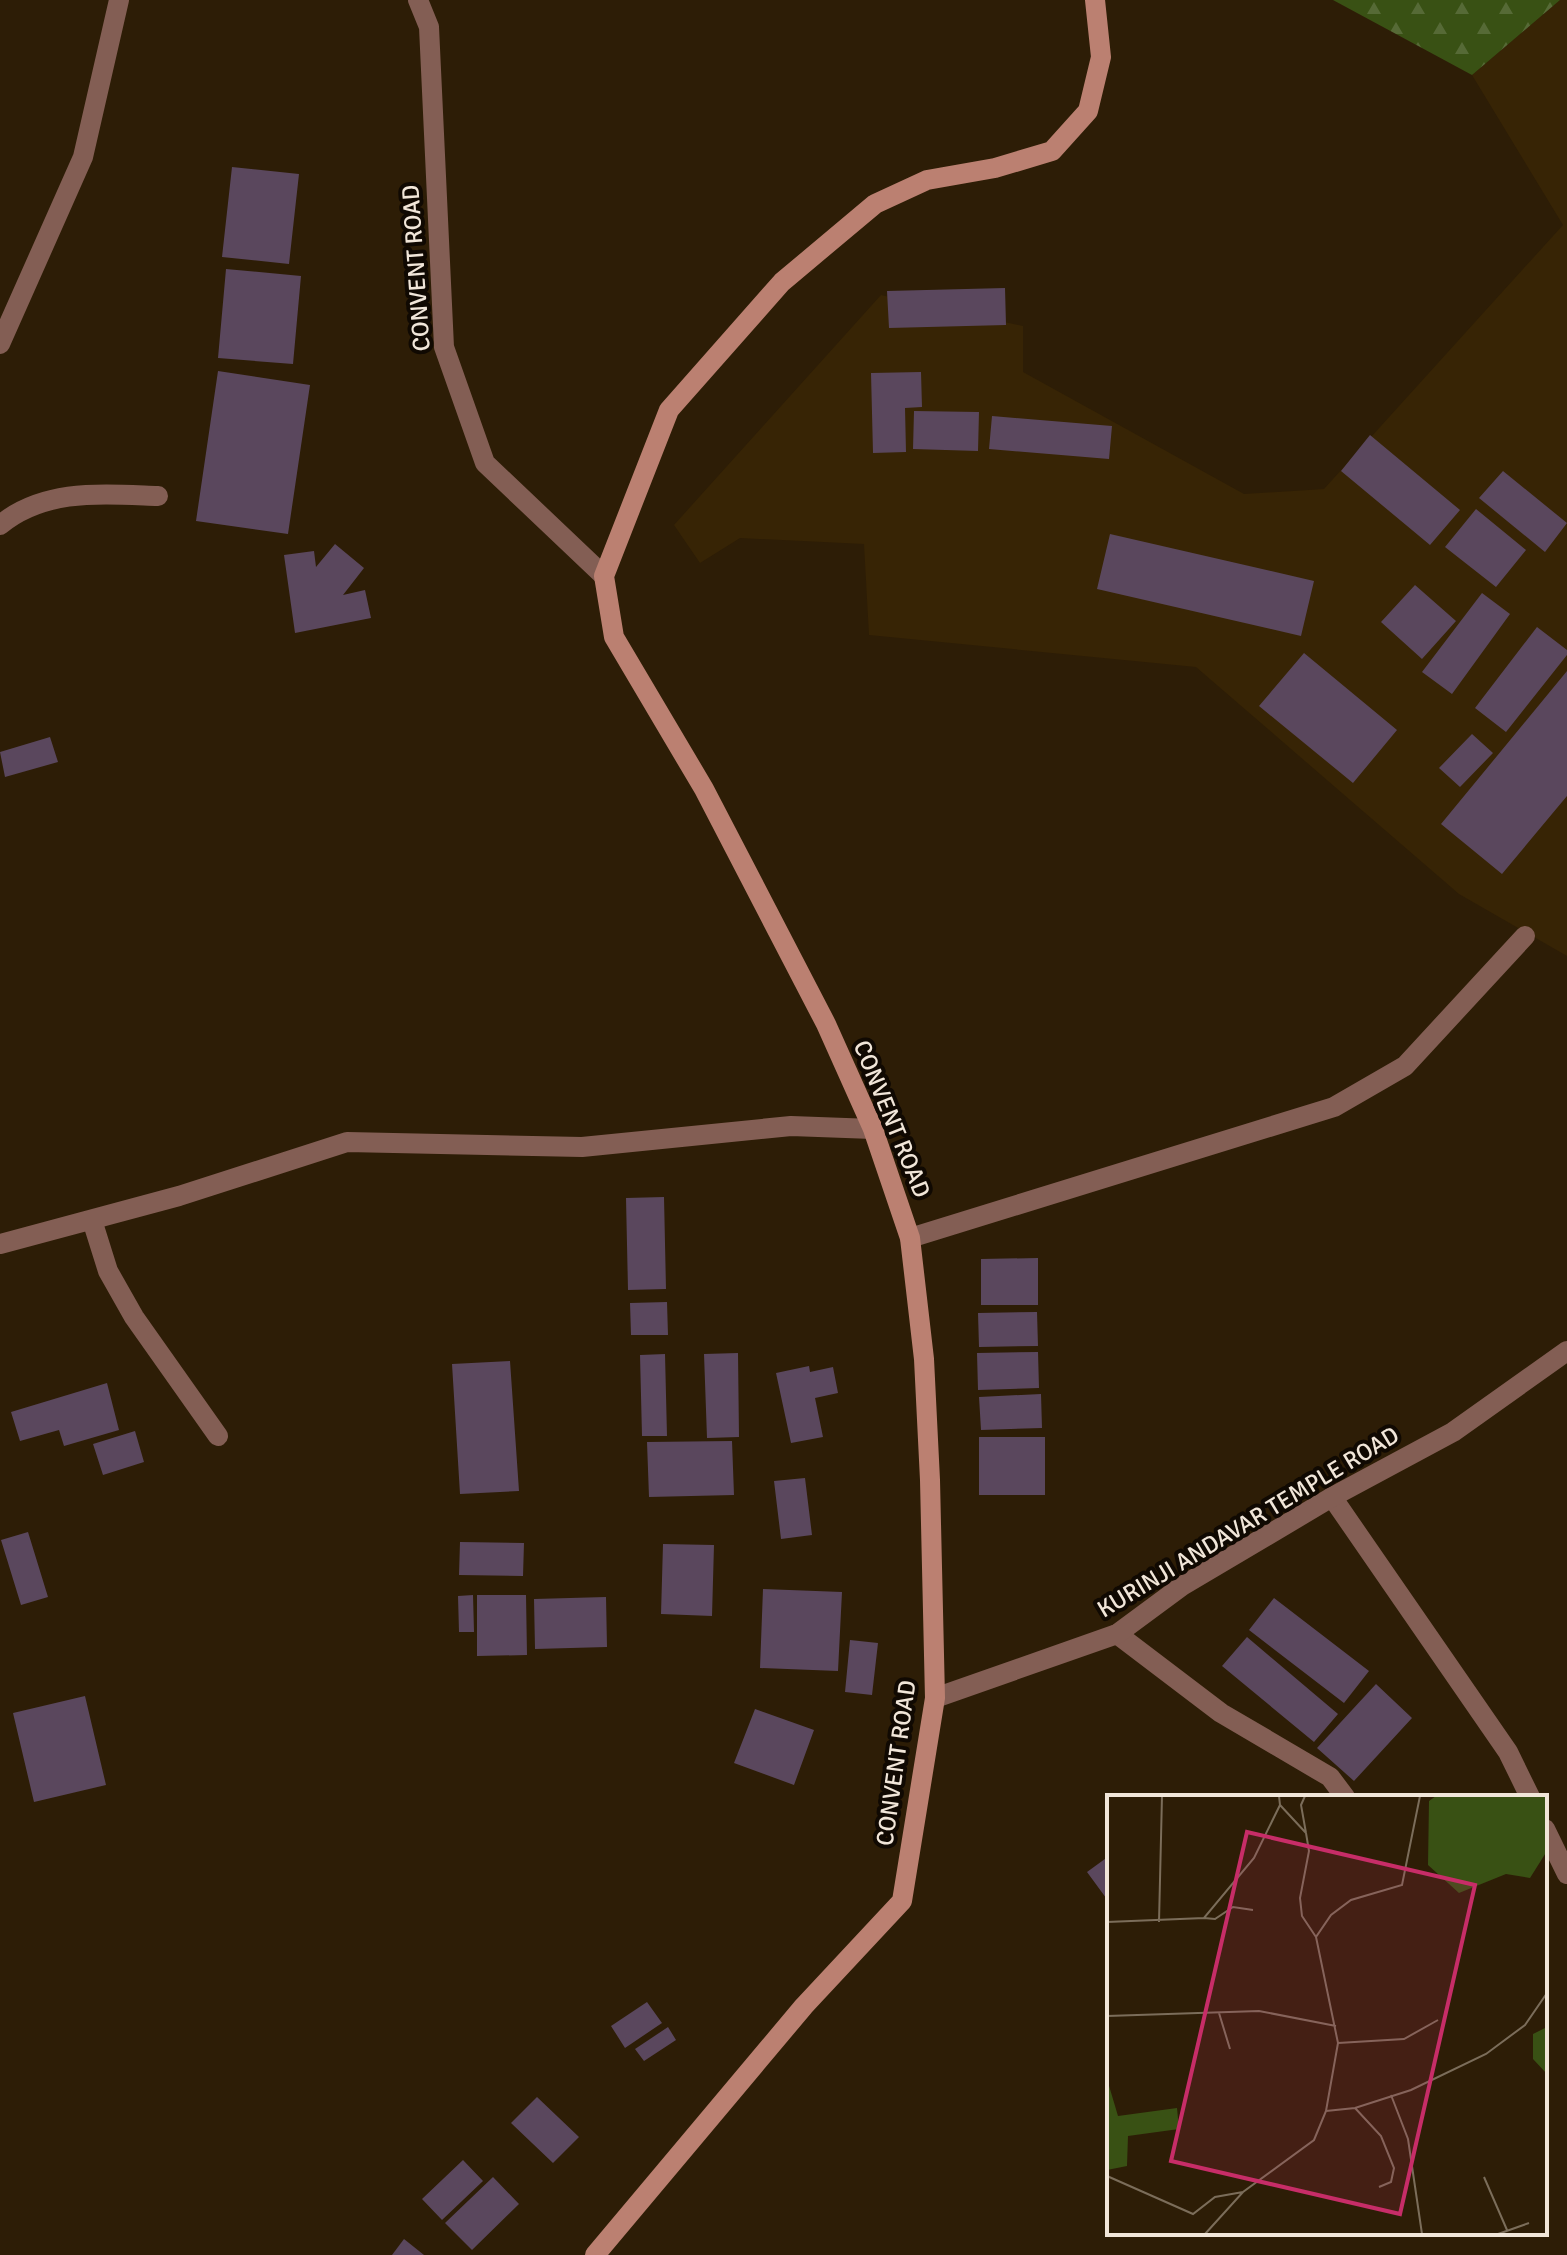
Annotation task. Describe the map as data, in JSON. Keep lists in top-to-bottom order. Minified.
{"streets":{"main road":["CONVENT ROAD"],"street":["KURINJI ANDAVAR TEMPLE ROAD"]},"crossings":[["CONVENT ROAD","KURINJI ANDAVAR TEMPLE ROAD"]]}
